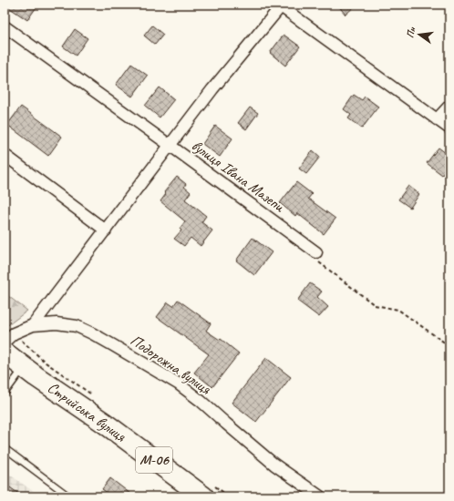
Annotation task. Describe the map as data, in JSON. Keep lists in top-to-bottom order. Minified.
{"streets":{"highway":["Стрийська вулиця","М-06"],"street":["вулиця Івана Мазепи","Подорожна вулиця"]},"north":"left"}
